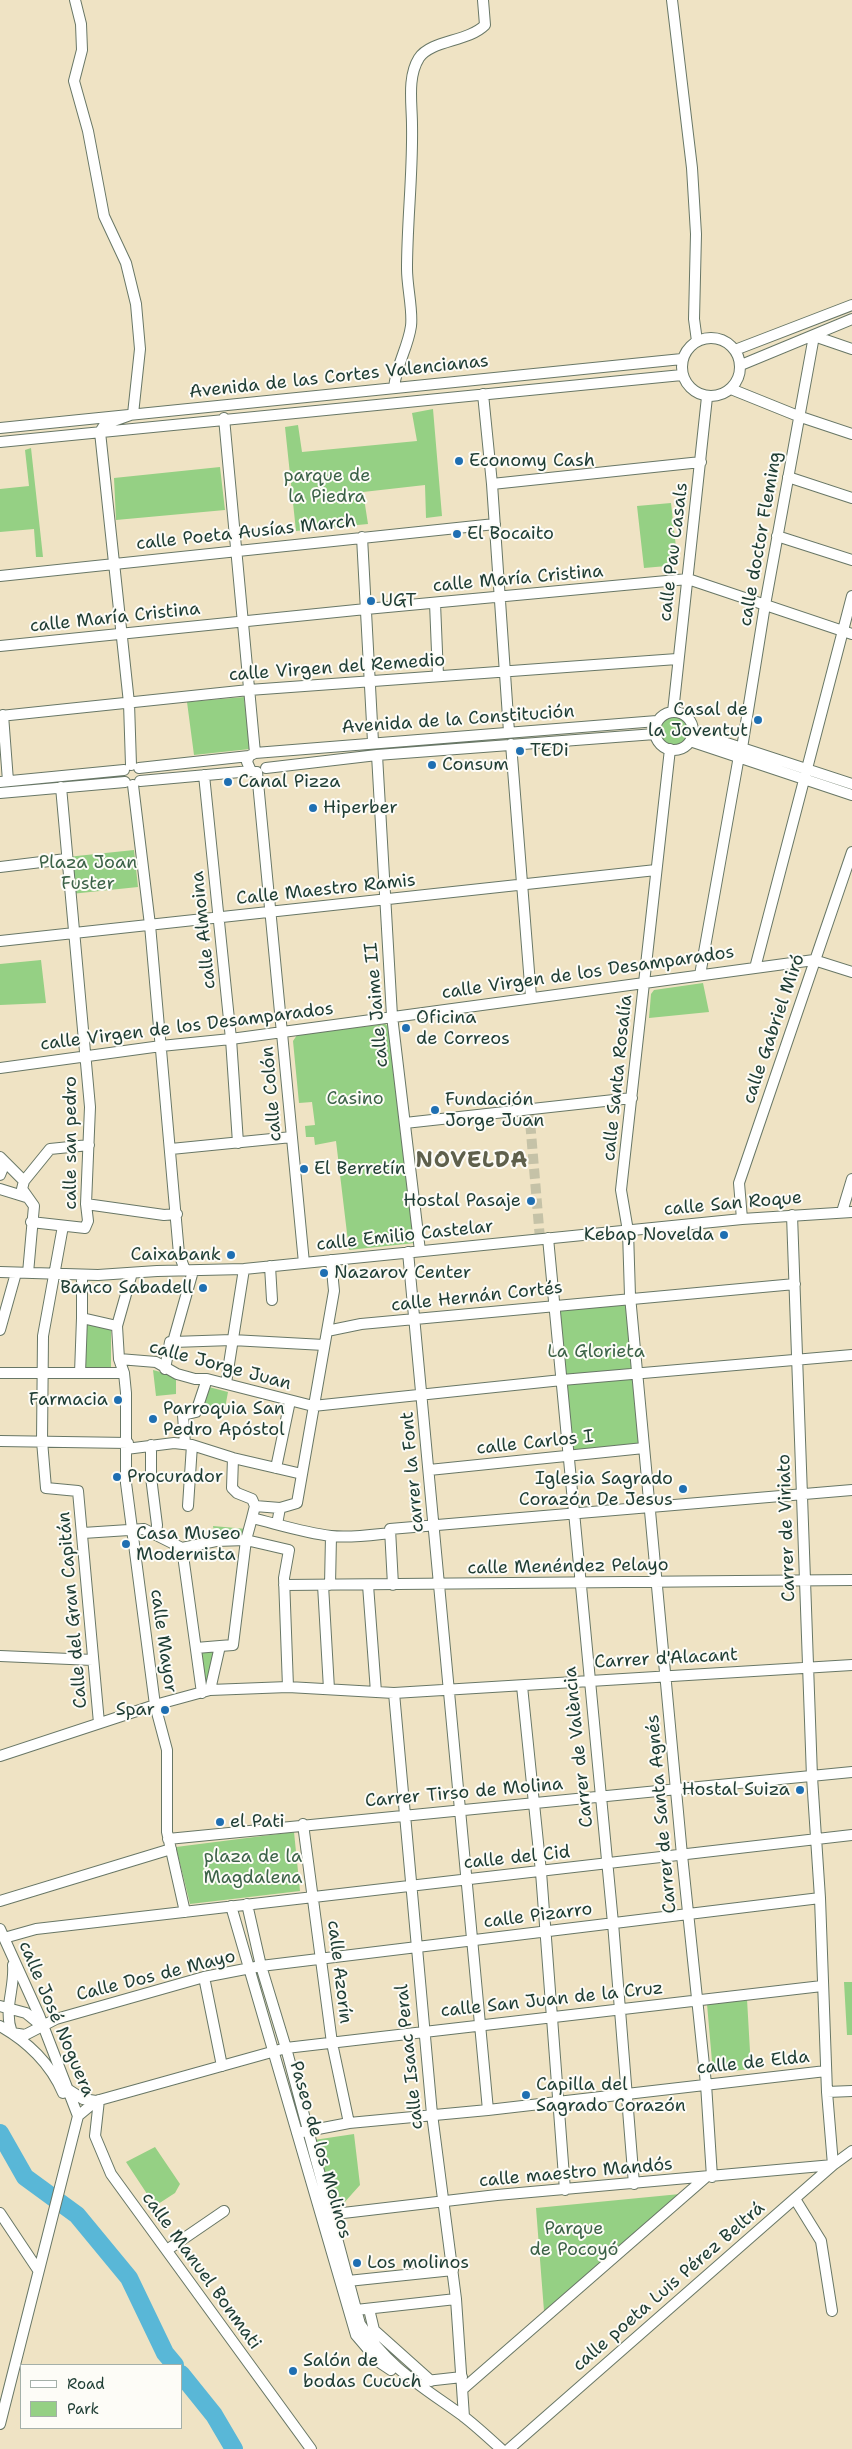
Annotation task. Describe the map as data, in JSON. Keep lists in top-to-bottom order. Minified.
{"streets":{"street":["Avenida de las Cortes Valencianas","calle Poeta Ausías March","calle doctor Fleming","calle Pau Casals","calle María Cristina","calle Virgen del Remedio","Avenida de la Constitución","Calle Maestro Ramis","calle Almoina","calle Virgen de los Desamparados","calle Jaime II","calle Gabriel Miró","calle Santa Rosalía","calle Colón","calle san pedro","calle San Roque","calle Emilio Castelar","calle Hernán Cortés","calle Jorge Juan","calle Carlos I","carrer la Font","Carrer de Viriato","calle Menéndez Pelayo","Calle del Gran Capitán","calle Mayor","Carrer d'Alacant","Carrer de València","Carrer Tirso de Molina","Carrer de Santa Agnés","calle del Cid","calle Pizarro","calle Azorín","Calle Dos de Mayo","calle San Juan de la Cruz","calle José Noguera","calle Isaac Peral","calle de Elda","Paseo de los Molinos","calle maestro Mandós","calle Manuel Bonmati","calle poeta Luis Pérez Beltrá"]},"crossings":[["Avenida de las Cortes Valencianas","calle Pau Casals"],["calle doctor Fleming","calle María Cristina"],["calle doctor Fleming","calle Virgen de los Desamparados"],["calle Pau Casals","calle María Cristina"],["calle Pau Casals","calle Virgen del Remedio"],["calle Pau Casals","Avenida de la Constitución"],["calle Pau Casals","calle Santa Rosalía"],["Avenida de la Constitución","calle Almoina"],["Avenida de la Constitución","calle Jaime II"],["Avenida de la Constitución","calle Santa Rosalía"],["Avenida de la Constitución","calle Colón"],["Avenida de la Constitución","calle san pedro"],["Calle Maestro Ramis","calle Almoina"],["Calle Maestro Ramis","calle Jaime II"],["Calle Maestro Ramis","calle Santa Rosalía"],["Calle Maestro Ramis","calle Colón"],["Calle Maestro Ramis","calle san pedro"],["calle Almoina","calle Virgen de los Desamparados"],["calle Virgen de los Desamparados","calle Jaime II"],["calle Virgen de los Desamparados","calle Gabriel Miró"],["calle Virgen de los Desamparados","calle Santa Rosalía"],["calle Virgen de los Desamparados","calle Colón"],["calle Virgen de los Desamparados","calle san pedro"],["calle Jaime II","calle Emilio Castelar"],["calle Gabriel Miró","calle San Roque"],["calle Santa Rosalía","calle San Roque"],["calle Santa Rosalía","calle Emilio Castelar"],["calle Santa Rosalía","calle Hernán Cortés"],["calle Colón","calle Emilio Castelar"],["calle san pedro","Calle del Gran Capitán"],["calle San Roque","calle Emilio Castelar"],["calle San Roque","Carrer de Viriato"],["calle Emilio Castelar","carrer la Font"],["calle Emilio Castelar","Calle del Gran Capitán"],["calle Emilio Castelar","Carrer de València"],["calle Hernán Cortés","carrer la Font"],["calle Hernán Cortés","Carrer de Viriato"],["calle Hernán Cortés","Carrer de València"],["calle Jorge Juan","carrer la Font"],["calle Jorge Juan","Carrer de Viriato"],["calle Jorge Juan","calle Mayor"],["calle Jorge Juan","Carrer de València"],["calle Carlos I","carrer la Font"],["calle Carlos I","Carrer de València"],["calle Carlos I","Carrer de Santa Agnés"],["carrer la Font","calle Menéndez Pelayo"],["carrer la Font","Carrer d'Alacant"],["carrer la Font","Carrer Tirso de Molina"],["carrer la Font","calle del Cid"],["carrer la Font","calle Pizarro"],["carrer la Font","calle San Juan de la Cruz"],["carrer la Font","calle de Elda"],["Carrer de Viriato","calle Menéndez Pelayo"],["Carrer de Viriato","Carrer d'Alacant"],["Carrer de Viriato","Carrer Tirso de Molina"],["Carrer de Viriato","calle del Cid"],["Carrer de Viriato","calle Pizarro"],["Carrer de Viriato","calle San Juan de la Cruz"],["Carrer de Viriato","calle de Elda"],["Carrer de Viriato","calle maestro Mandós"],["Carrer de Viriato","calle poeta Luis Pérez Beltrá"],["calle Menéndez Pelayo","Carrer de València"],["calle Menéndez Pelayo","Carrer de Santa Agnés"],["Calle del Gran Capitán","Carrer d'Alacant"],["calle Mayor","Carrer d'Alacant"],["calle Mayor","Carrer Tirso de Molina"],["calle Mayor","calle del Cid"],["Carrer d'Alacant","Carrer de València"],["Carrer d'Alacant","Carrer de Santa Agnés"],["Carrer d'Alacant","calle Isaac Peral"],["Carrer de València","Carrer Tirso de Molina"],["Carrer de València","calle del Cid"],["Carrer de València","calle Pizarro"],["Carrer de València","calle San Juan de la Cruz"],["Carrer de València","calle de Elda"],["Carrer de València","calle maestro Mandós"],["Carrer Tirso de Molina","Carrer de Santa Agnés"],["Carrer Tirso de Molina","calle Azorín"],["Carrer Tirso de Molina","calle Isaac Peral"],["Carrer de Santa Agnés","calle del Cid"],["Carrer de Santa Agnés","calle Pizarro"],["Carrer de Santa Agnés","calle San Juan de la Cruz"],["Carrer de Santa Agnés","calle de Elda"],["Carrer de Santa Agnés","calle maestro Mandós"],["calle del Cid","calle Azorín"],["calle del Cid","calle José Noguera"],["calle del Cid","calle Isaac Peral"],["calle del Cid","Paseo de los Molinos"],["calle Pizarro","calle Azorín"],["calle Pizarro","Calle Dos de Mayo"],["calle Pizarro","calle Isaac Peral"],["calle Pizarro","Paseo de los Molinos"],["calle Azorín","calle San Juan de la Cruz"],["calle Azorín","calle de Elda"],["Calle Dos de Mayo","calle José Noguera"],["Calle Dos de Mayo","Paseo de los Molinos"],["calle San Juan de la Cruz","calle Isaac Peral"],["calle San Juan de la Cruz","Paseo de los Molinos"],["calle San Juan de la Cruz","calle Manuel Bonmati"],["calle Isaac Peral","calle de Elda"],["calle Isaac Peral","Paseo de los Molinos"],["calle Isaac Peral","calle maestro Mandós"],["calle de Elda","Paseo de los Molinos"],["Paseo de los Molinos","calle maestro Mandós"],["calle maestro Mandós","calle poeta Luis Pérez Beltrá"]],"districts":["NOVELDA"],"parks":["parque de la Piedra","Plaza Joan Fuster","Casino","La Glorieta","plaza de la Magdalena","Parque de Pocoyó"],"places":["Economy Cash","El Bocaito","UGT","Casal de la Joventut","TEDi","Consum","Canal Pizza","Hiperber","Oficina de Correos","Fundación Jorge Juan","El Berretín","Hostal Pasaje","Kebap Novelda","Caixabank","Nazarov Center","Banco Sabadell","Farmacia","Parroquia San Pedro Apóstol","Procurador","Iglesia Sagrado Corazón De Jesus","Casa Museo Modernista","Spar","Hostal Suiza","el Pati","Capilla del Sagrado Corazón","Los molinos","Salón de bodas Cucuch"],"legend":["Road","Park"]}
